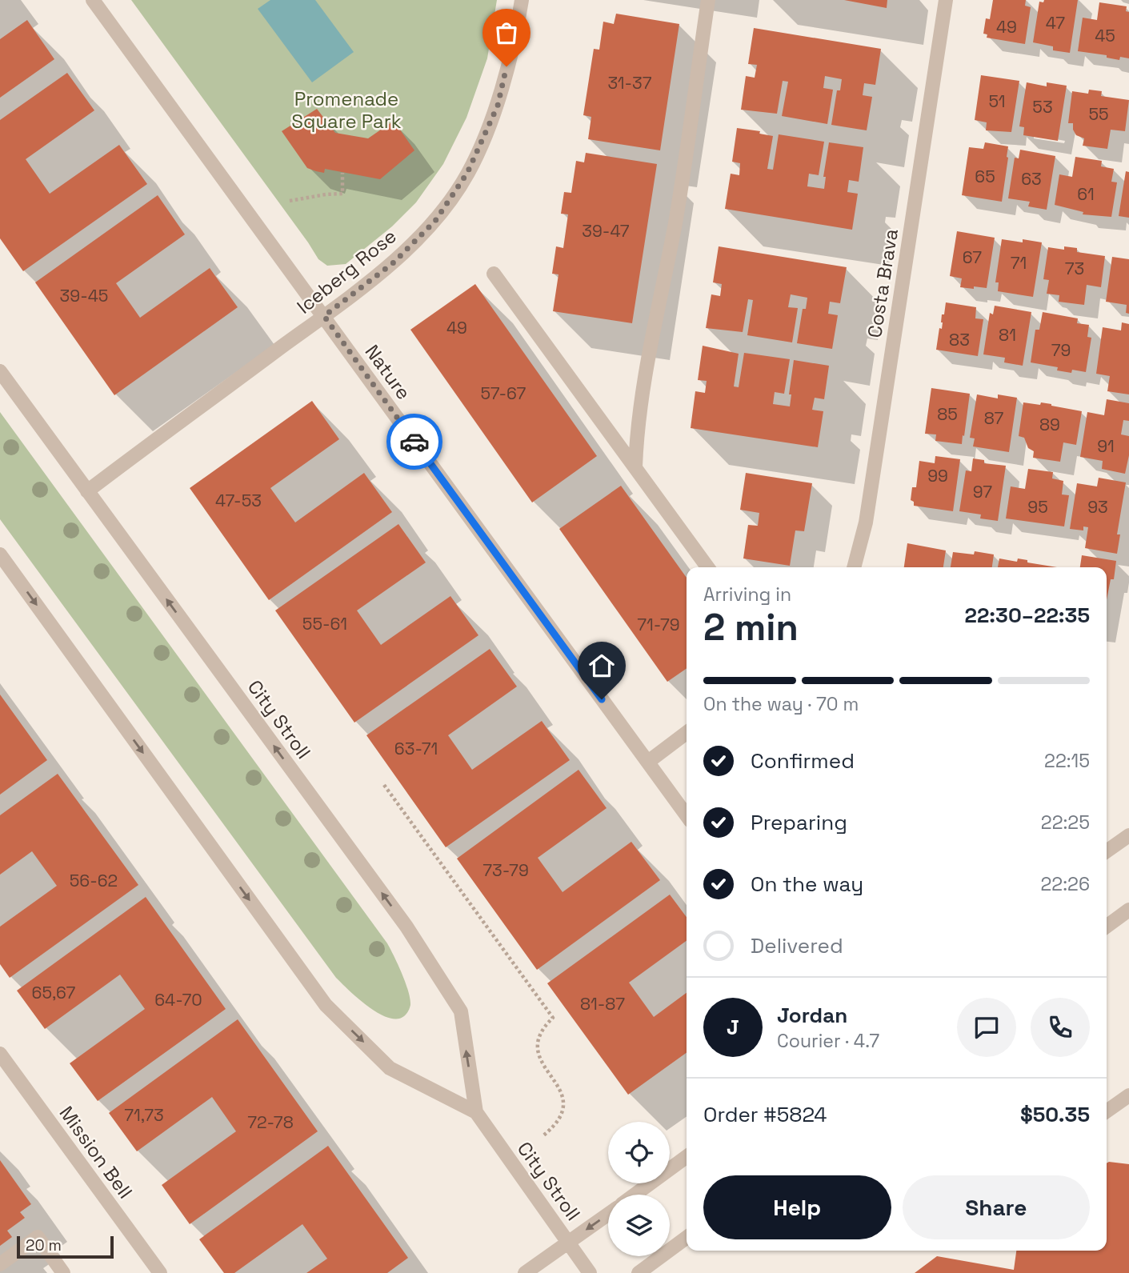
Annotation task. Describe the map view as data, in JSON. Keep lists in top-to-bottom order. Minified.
{"streets":{"street":["Iceberg Rose","Costa Brava","Nature","City Stroll","Mission Bell"]},"crossings":[["Iceberg Rose","Nature"],["Iceberg Rose","City Stroll"]],"parks":["Promenade Square Park"],"house_numbers":["47","49","45","31-37","51","53","55","65","63","61","39-47","67","71","73","39-45","49","81","83","79","57-67","85","87","89","91","99","97","47-53","95","93","55-61","71-79","63-71","73-79","56-62","65,67","64-70","81-87","71,73","72-78"],"scale_bar":"20 m","page":{"heading":["2 min","Arriving in","22:30–22:35"],"panel":["Jordan","Courier · 4.7","Order #5824","$50.35"],"bar":"On the way · 70 m","list":[["Confirmed","22:15"],["Preparing","22:25"],["On the way","22:26"],"Delivered"],"round":"J","buttons":["Help","Share"],"scale":"20 m"}}
